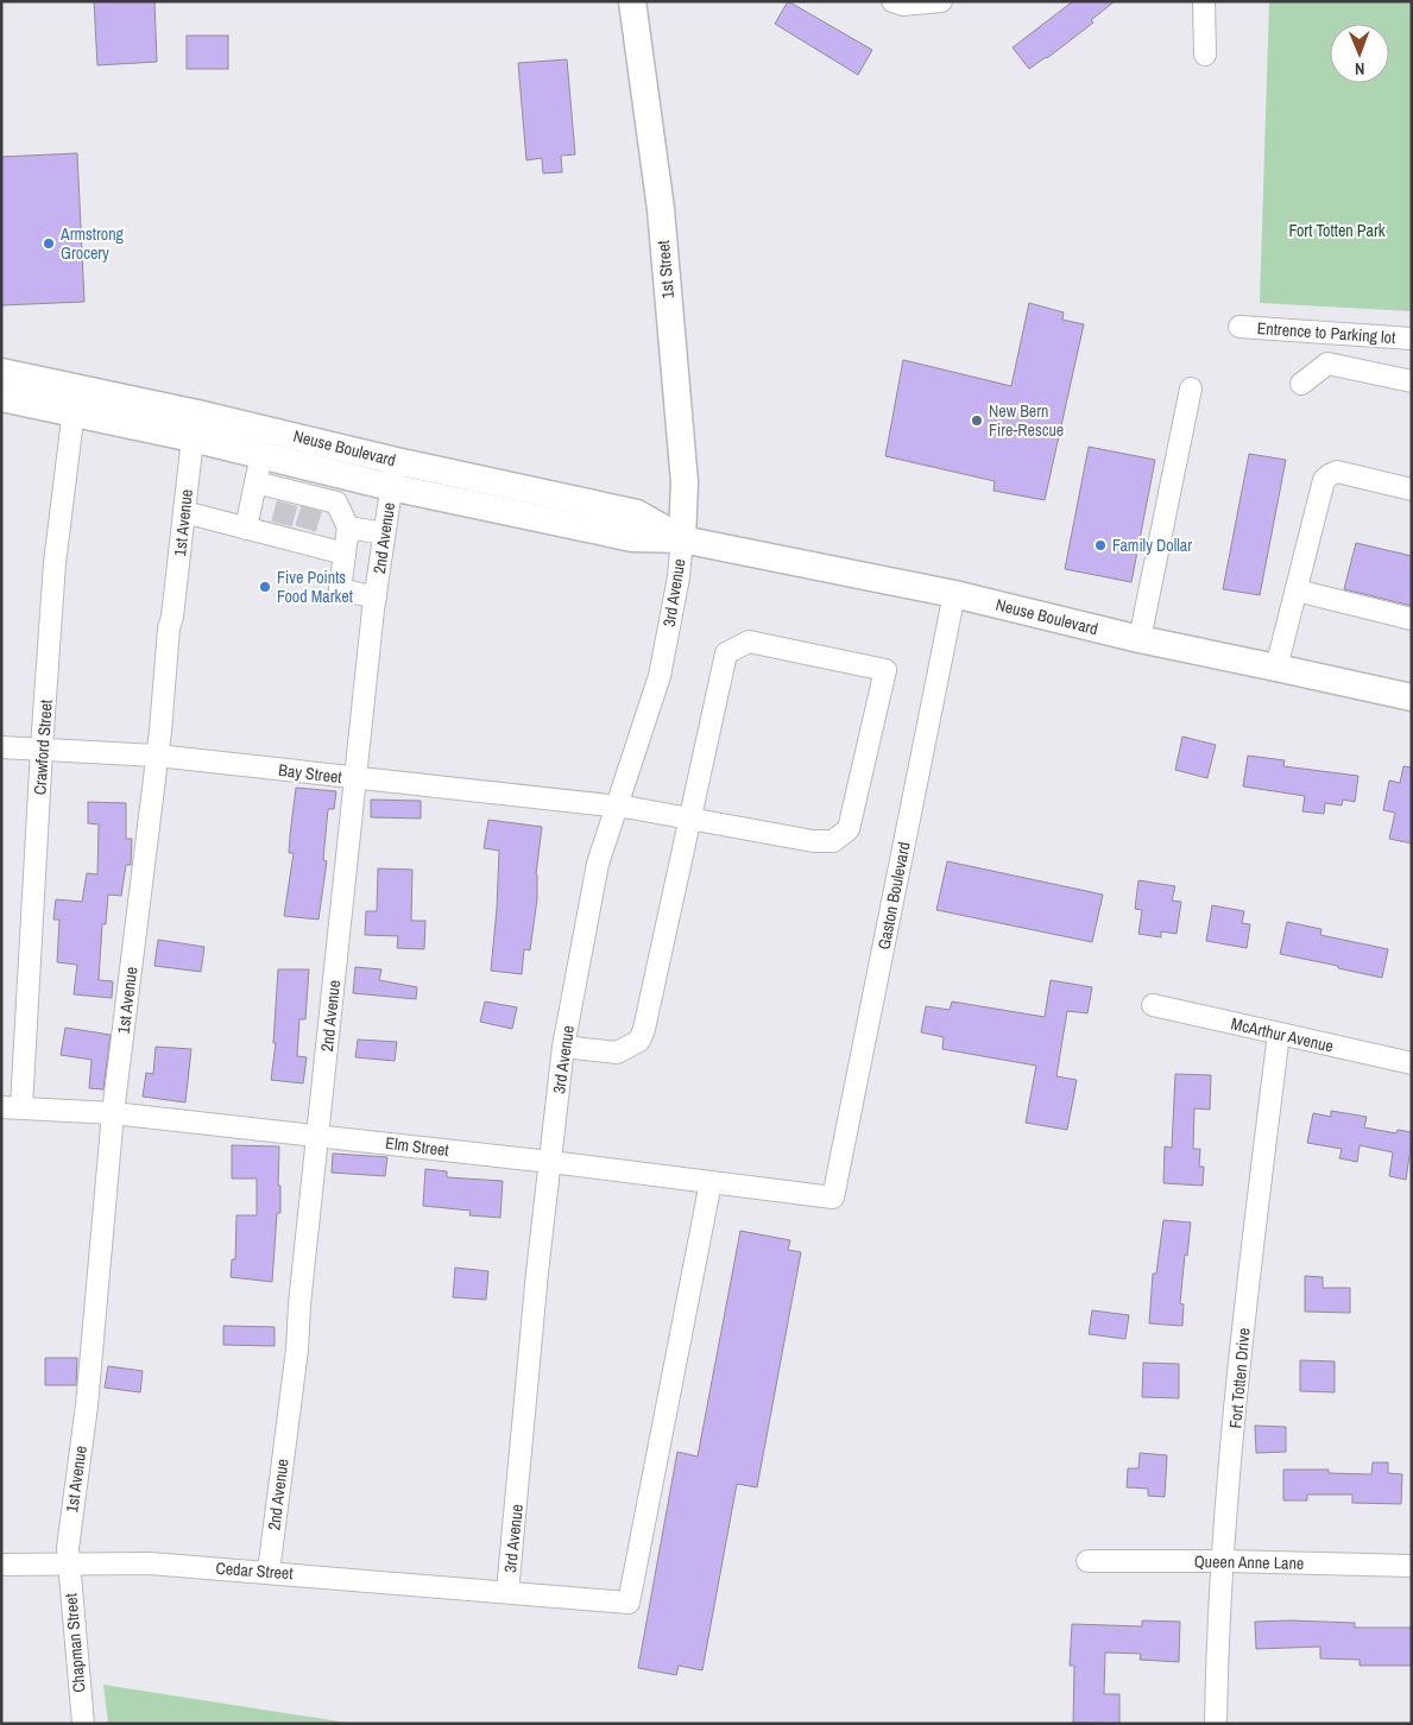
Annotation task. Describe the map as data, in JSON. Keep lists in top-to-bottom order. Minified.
{"streets":{"main road":["1st Street","Neuse Boulevard"],"street":["Entrence to Parking lot","1st Avenue","2nd Avenue","3rd Avenue","Crawford Street","Bay Street","Gaston Boulevard","McArthur Avenue","Elm Street","Fort Totten Drive","Queen Anne Lane","Cedar Street","Chapman Street"]},"crossings":[["1st Street","Neuse Boulevard"],["1st Street","3rd Avenue"],["Neuse Boulevard","1st Avenue"],["Neuse Boulevard","2nd Avenue"],["Neuse Boulevard","3rd Avenue"],["Neuse Boulevard","Crawford Street"],["Neuse Boulevard","Gaston Boulevard"],["1st Avenue","Bay Street"],["1st Avenue","Elm Street"],["1st Avenue","Cedar Street"],["1st Avenue","Chapman Street"],["2nd Avenue","Bay Street"],["2nd Avenue","Elm Street"],["2nd Avenue","Cedar Street"],["3rd Avenue","Bay Street"],["3rd Avenue","Elm Street"],["3rd Avenue","Cedar Street"],["Crawford Street","Bay Street"],["Crawford Street","Elm Street"],["Gaston Boulevard","Elm Street"],["McArthur Avenue","Fort Totten Drive"],["Elm Street","Cedar Street"],["Fort Totten Drive","Queen Anne Lane"],["Cedar Street","Chapman Street"]],"parks":["Fort Totten Park"],"places":["Armstrong Grocery","New Bern Fire-Rescue","Family Dollar","Five Points Food Market"],"north":"bottom"}
